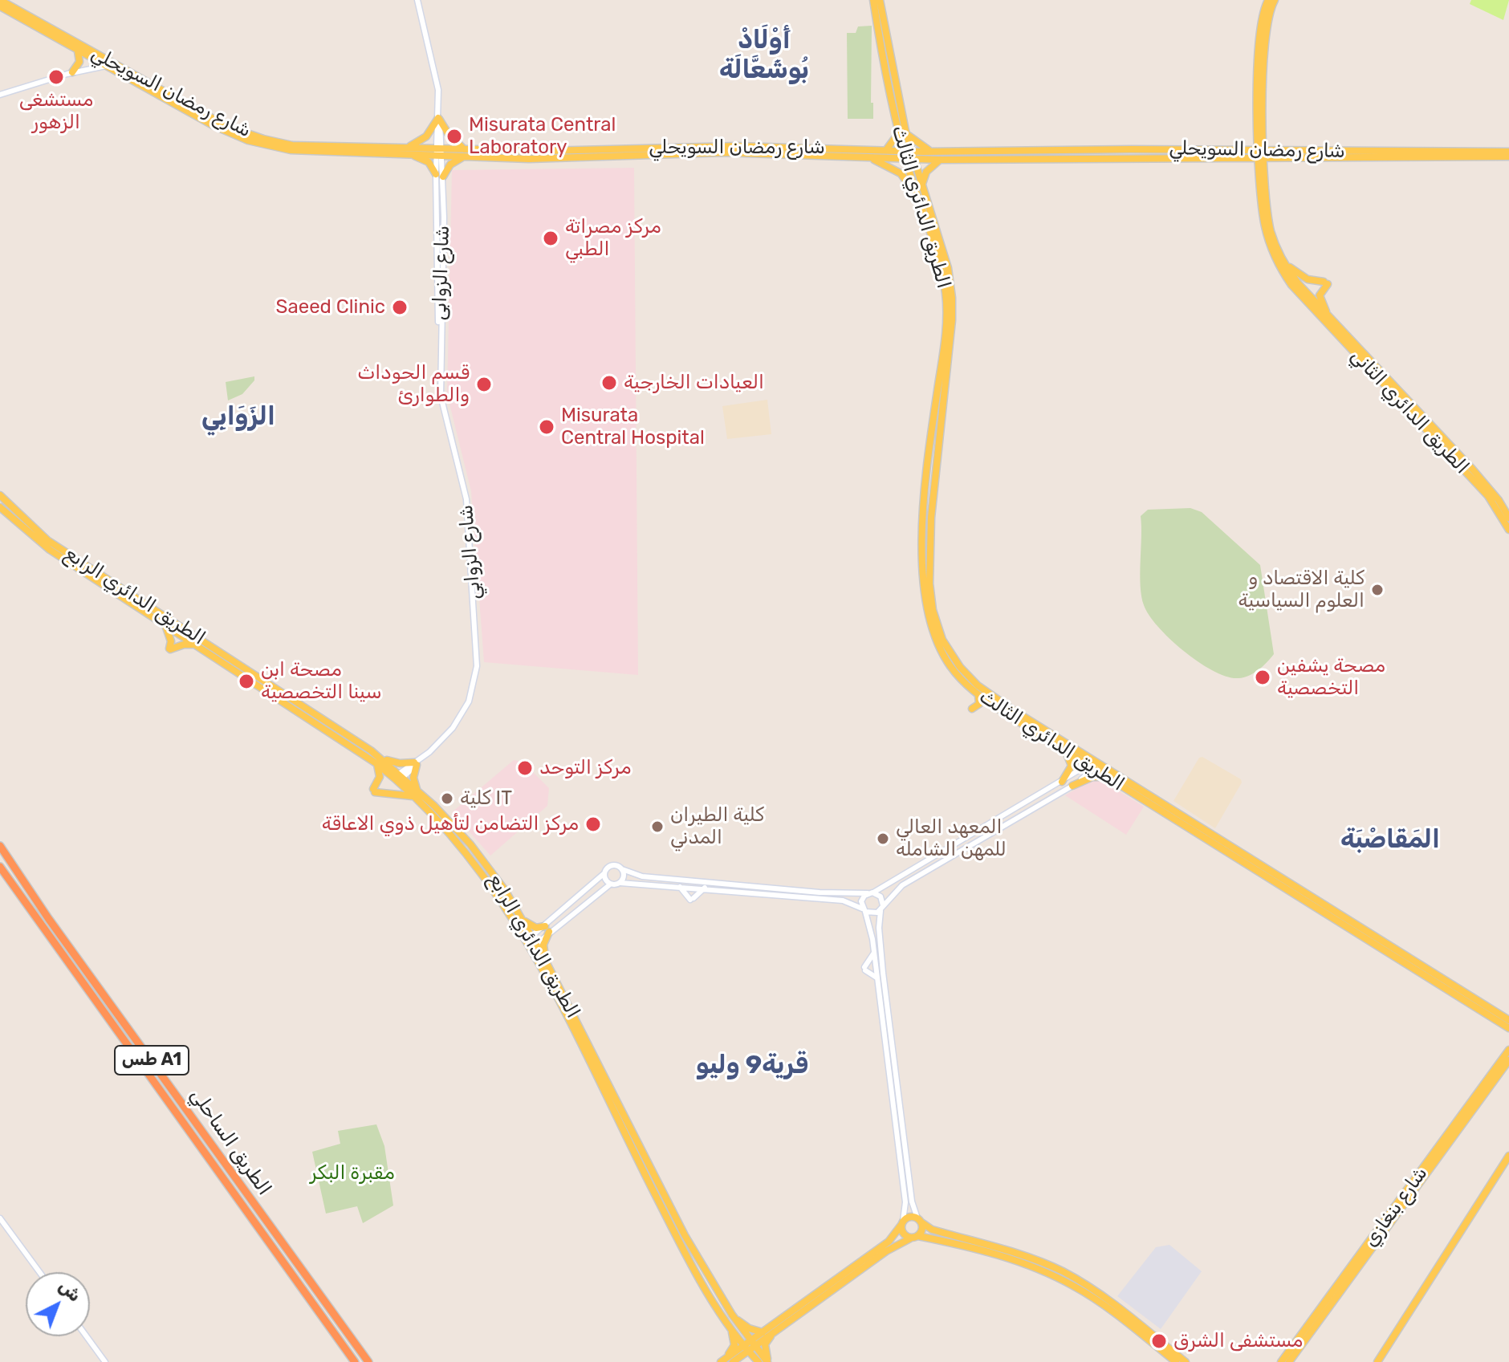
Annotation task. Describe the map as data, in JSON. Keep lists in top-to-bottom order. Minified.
{"streets":{"highway":["طس A1","الطريق الساحلي"],"main road":["شارع رمضان السويحلي","الطريق الدائري الثالث","الطريق الدائري الثاني","الطريق الدائري الرابع","شارع بنغازي"],"street":["شارع الزوابى","شارع الزوابي"]},"crossings":[["شارع رمضان السويحلي","الطريق الدائري الثالث"],["شارع رمضان السويحلي","شارع الزوابى"],["شارع الزوابى","شارع الزوابي"],["شارع الزوابي","الطريق الدائري الرابع"]],"districts":["أَوْلَادْ بُوشَعَّالَة","الزَوَابِي","المَقَاصْبَة","قرية9 وليو"],"parks":["مقبرة البكر"],"places":["مستشغى الزهور","Misurata Central Laboratory","مركز مصراتة الطبي","Saeed Clinic","العيادات الخارجية","قسم الحوداث والطوارئ","Misurata Central Hospital","كلية الاقتصاد و العلوم السياسية","مصحة يشفين التخصصية","مصحة ابن سينا التخصصية","مركز التوحد","كلية IT","مركز التضامن لتأهيل ذوي الاعاقة","كلية الطيران المدني","المعهد العالي للمهن الشامله","مستشفى الشرق"],"north":"top right"}
